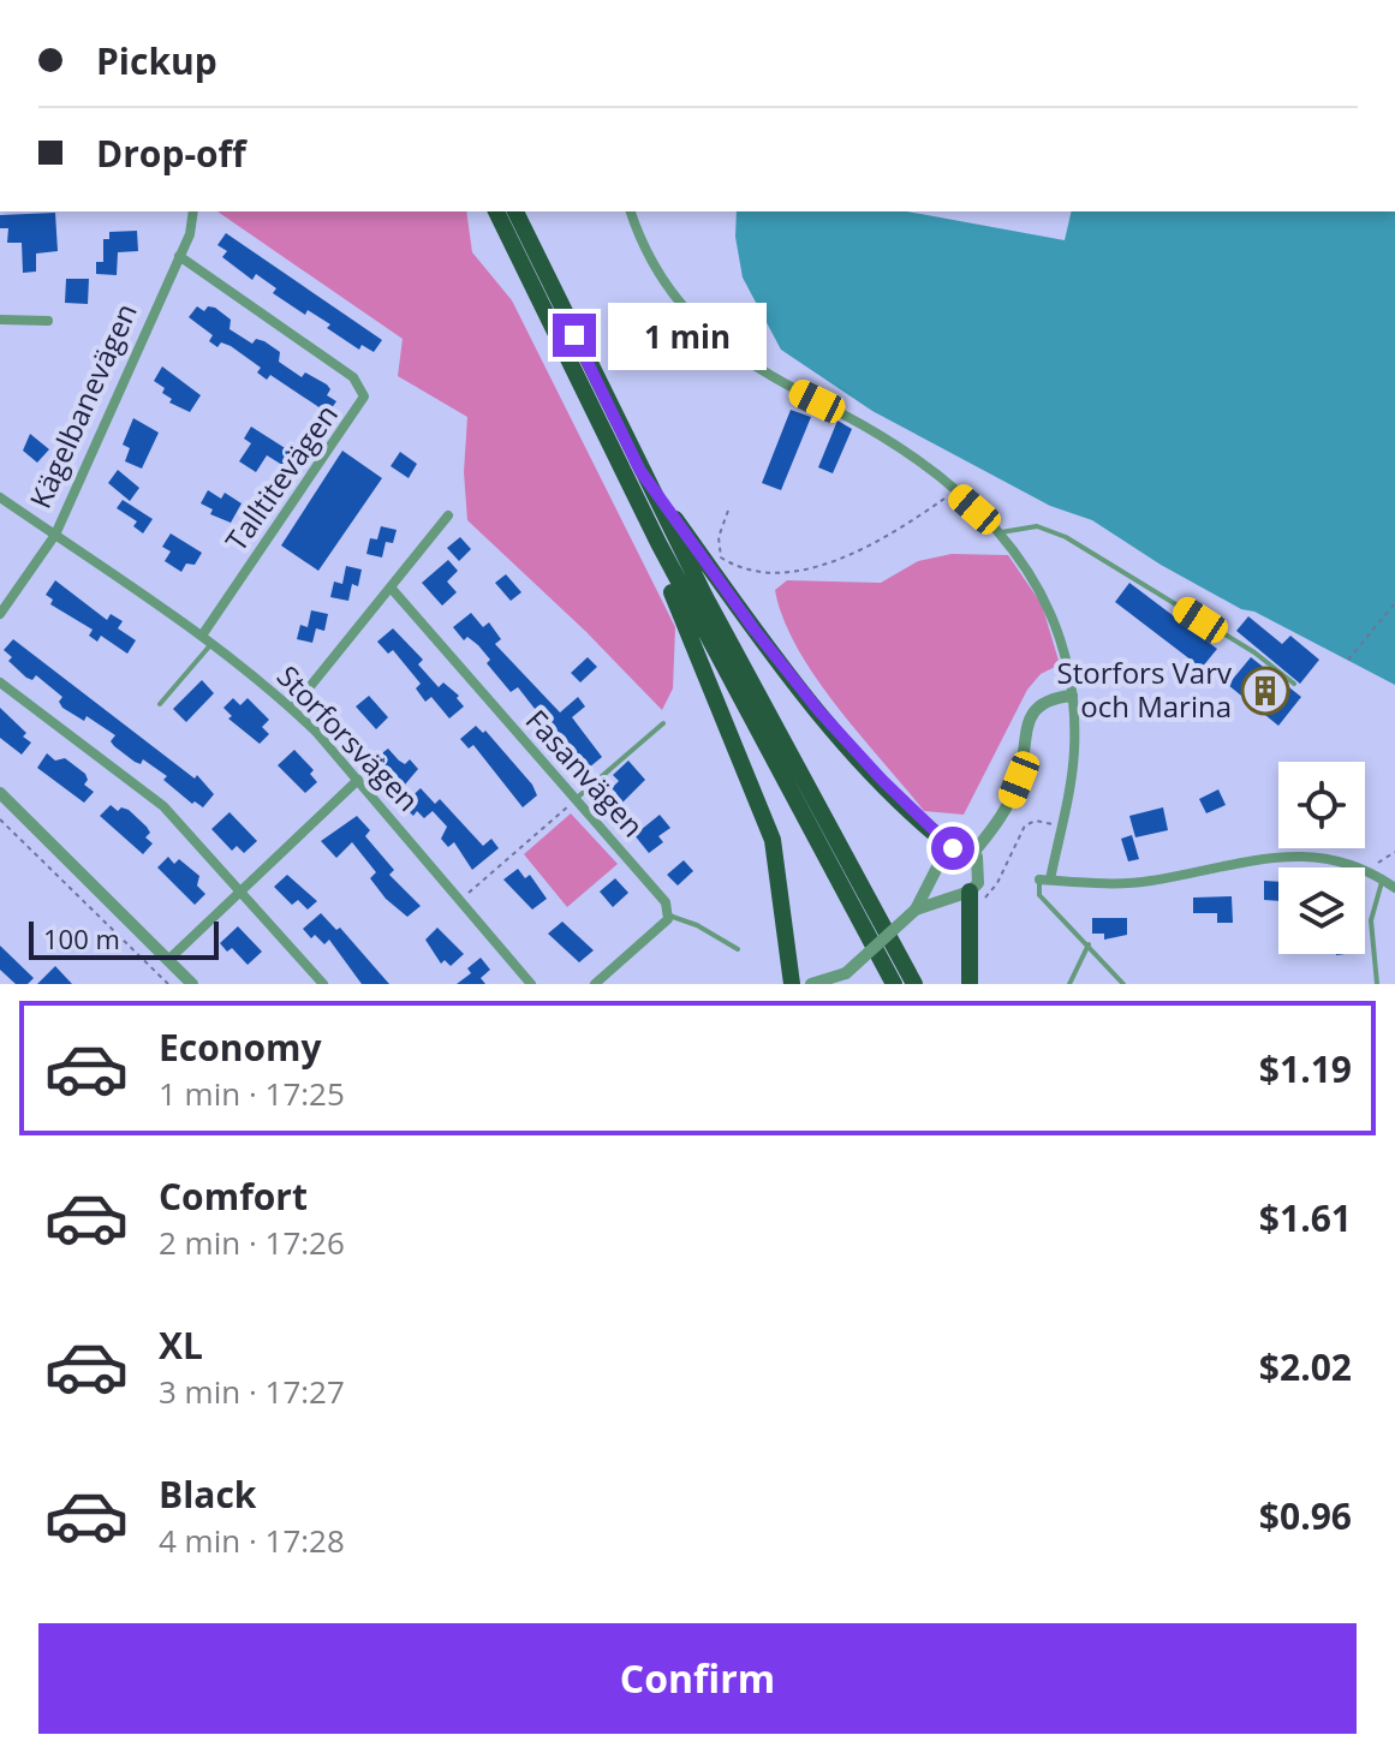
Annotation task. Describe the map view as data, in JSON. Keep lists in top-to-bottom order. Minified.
{"streets":{"street":["Kägelbanevägen","Talltitevägen","Storforsvägen","Fasanvägen"]},"crossings":[["Kägelbanevägen","Talltitevägen"],["Kägelbanevägen","Storforsvägen"],["Talltitevägen","Storforsvägen"]],"places":{"building":["Storfors Varv och Marina"]},"scale_bar":"100 m","page":{"banner":["Pickup","Drop-off"],"bubble":"1 min","scale":"100 m","list":[{"name":"Economy","note":"1 min · 17:25","value":"$1.19"},{"name":"Comfort","note":"2 min · 17:26","value":"$1.61"},{"name":"XL","note":"3 min · 17:27","value":"$2.02"},{"name":"Black","note":"4 min · 17:28","value":"$0.96"}],"buttons":"Confirm"}}
